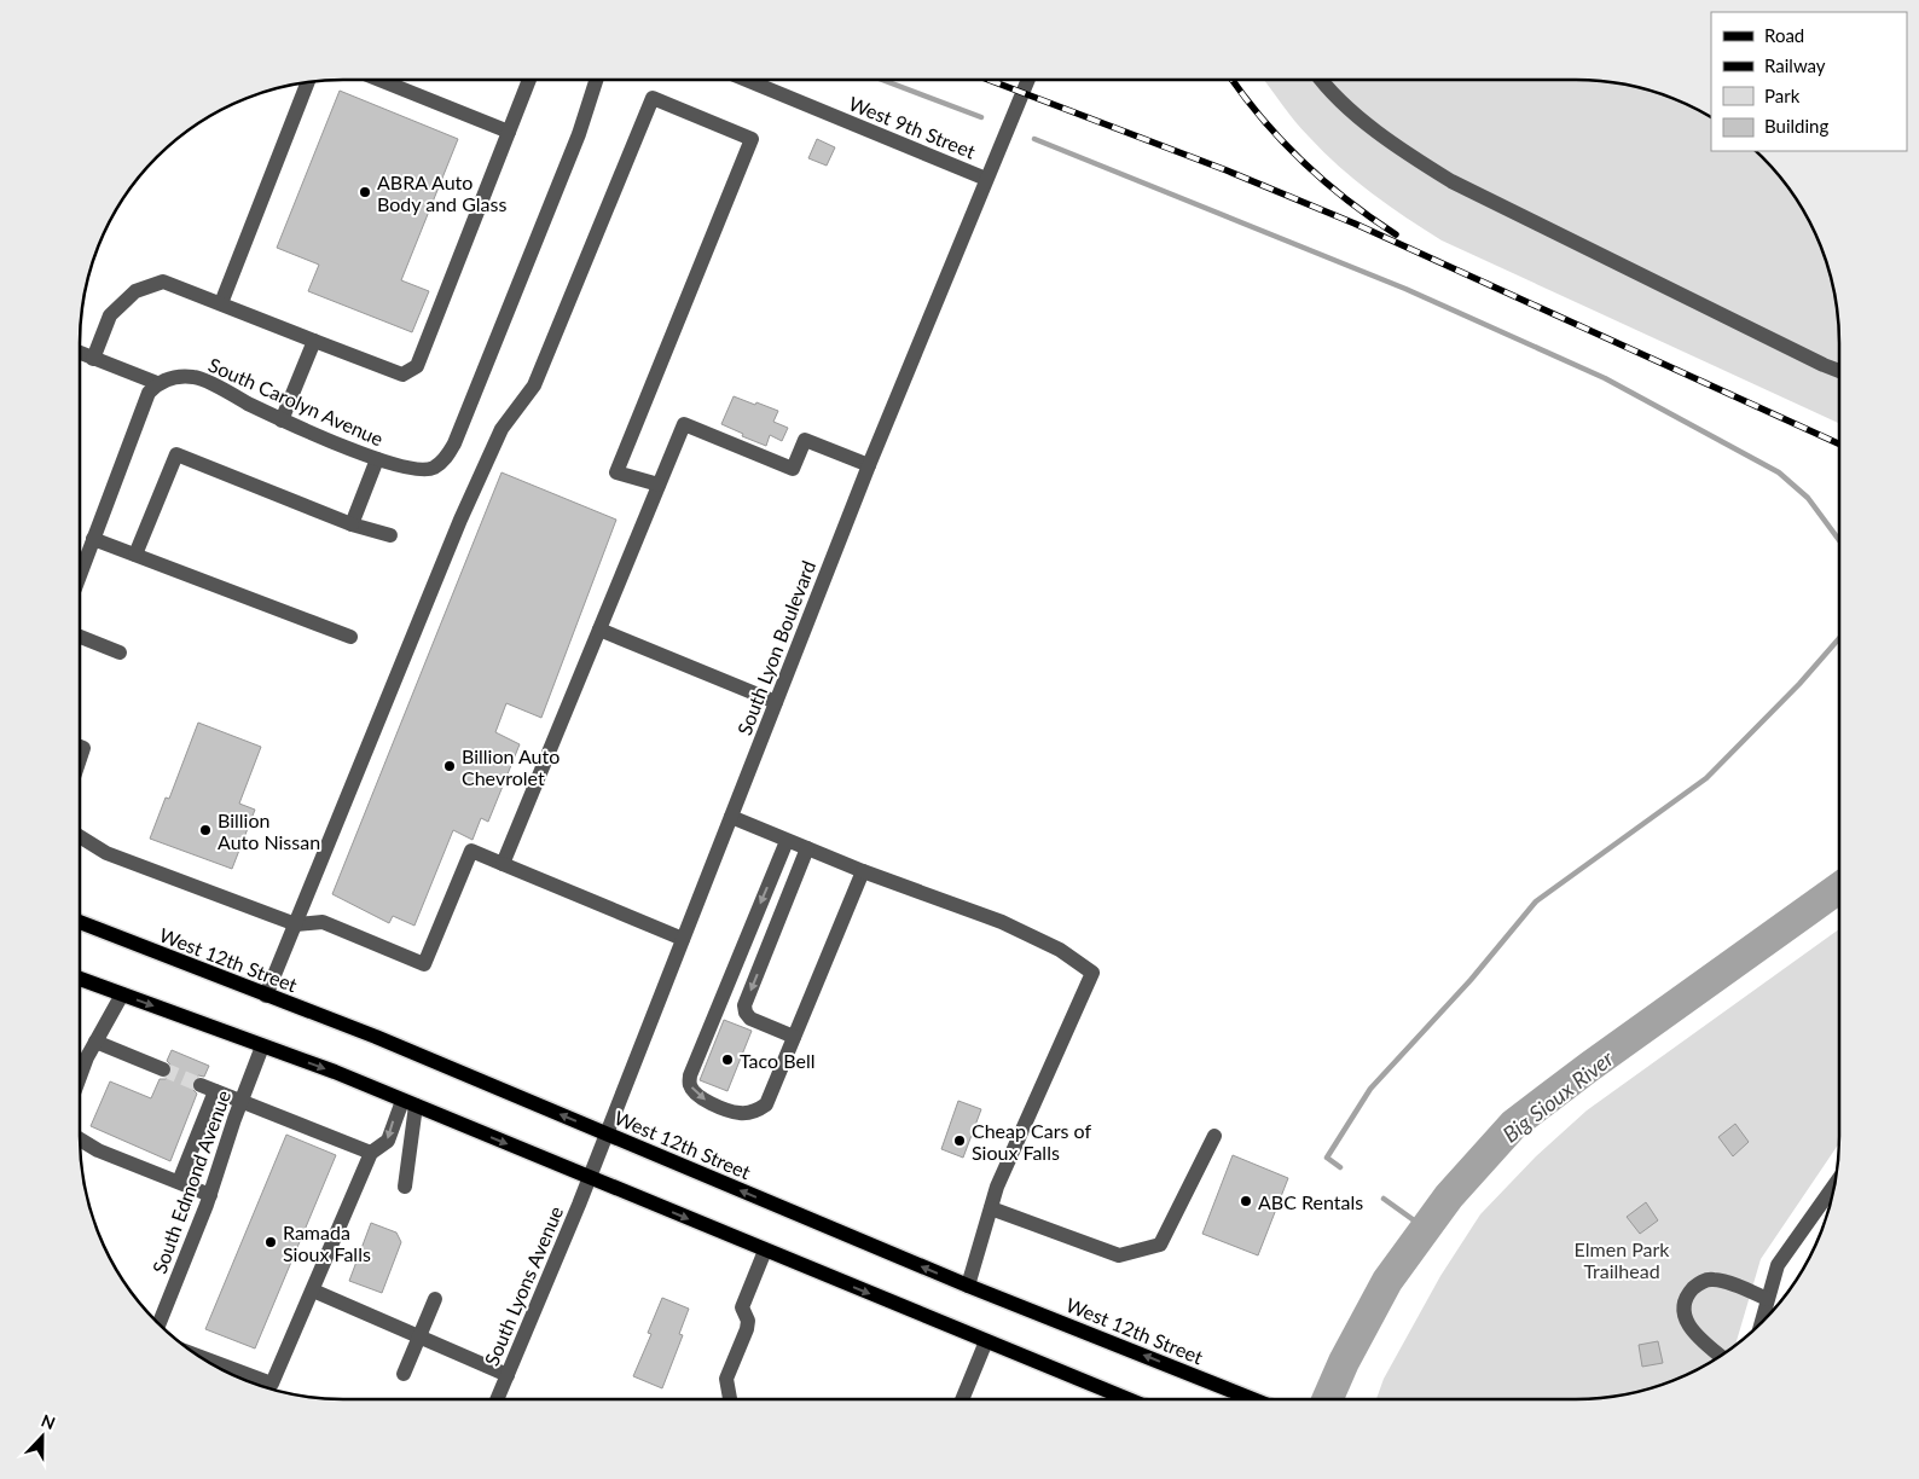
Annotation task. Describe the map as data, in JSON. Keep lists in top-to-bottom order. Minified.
{"streets":{"main road":["West 12th Street"],"street":["West 9th Street","South Carolyn Avenue","South Lyon Boulevard","South Edmond Avenue","South Lyons Avenue"]},"crossings":[["West 9th Street","South Lyon Boulevard"],["South Lyon Boulevard","West 12th Street"],["South Lyon Boulevard","South Lyons Avenue"],["West 12th Street","South Lyons Avenue"]],"water":["Big Sioux River"],"parks":["Elmen Park Trailhead"],"places":["ABRA Auto Body and Glass","Billion Auto Chevrolet","Billion Auto Nissan","Taco Bell","Cheap Cars of Sioux Falls","ABC Rentals","Ramada Sioux Falls"],"legend":["Road","Railway","Park","Building"],"north":"top"}
